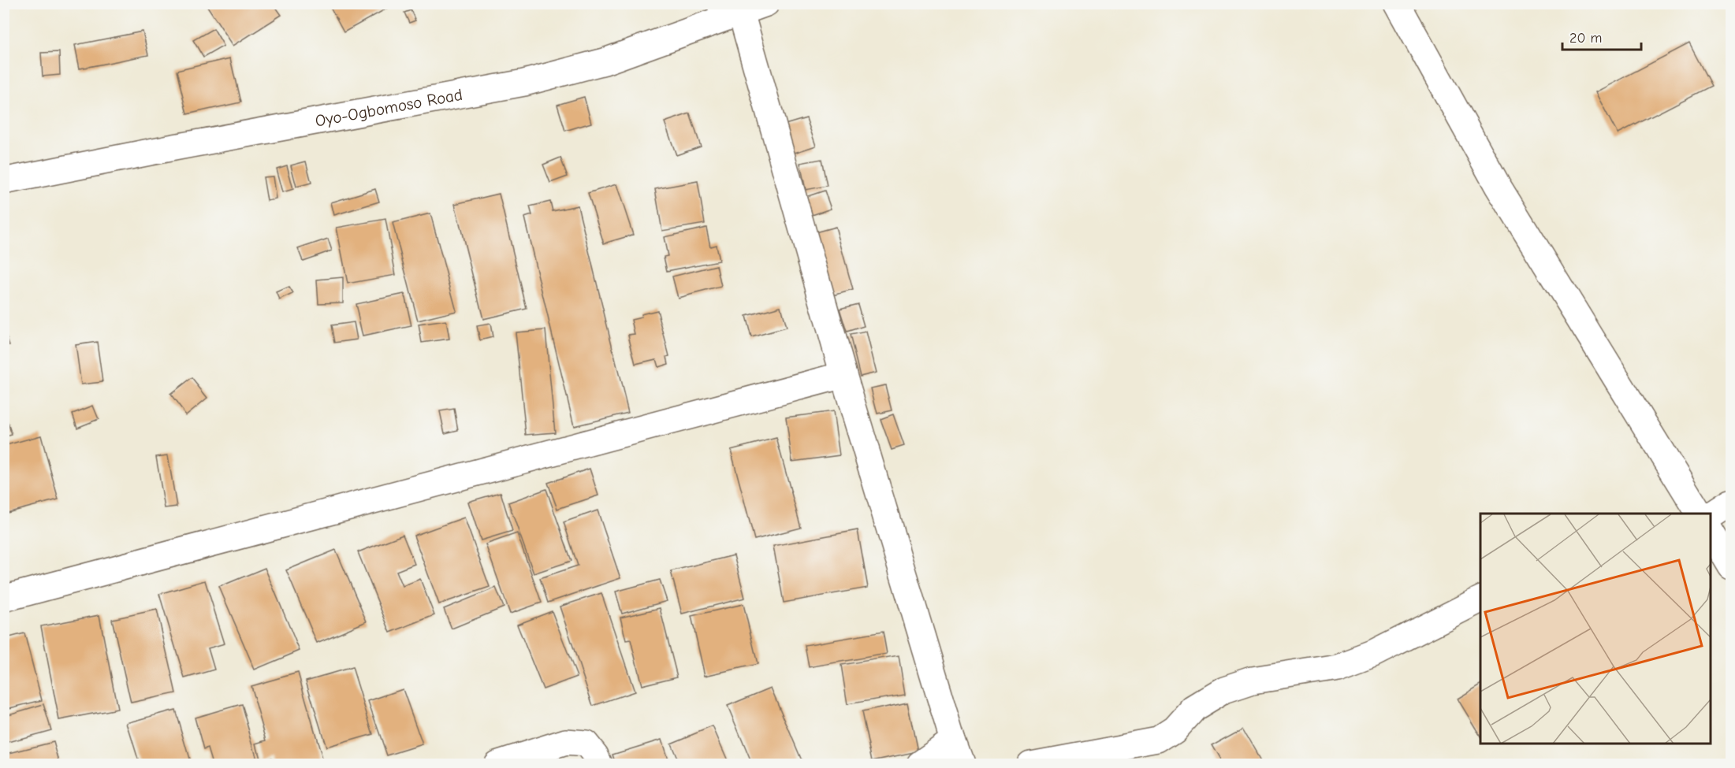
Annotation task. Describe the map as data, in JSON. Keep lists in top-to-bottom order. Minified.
{"streets":{"main road":["Oyo-Ogbomoso Road"]},"scale_bar":"20 m"}
